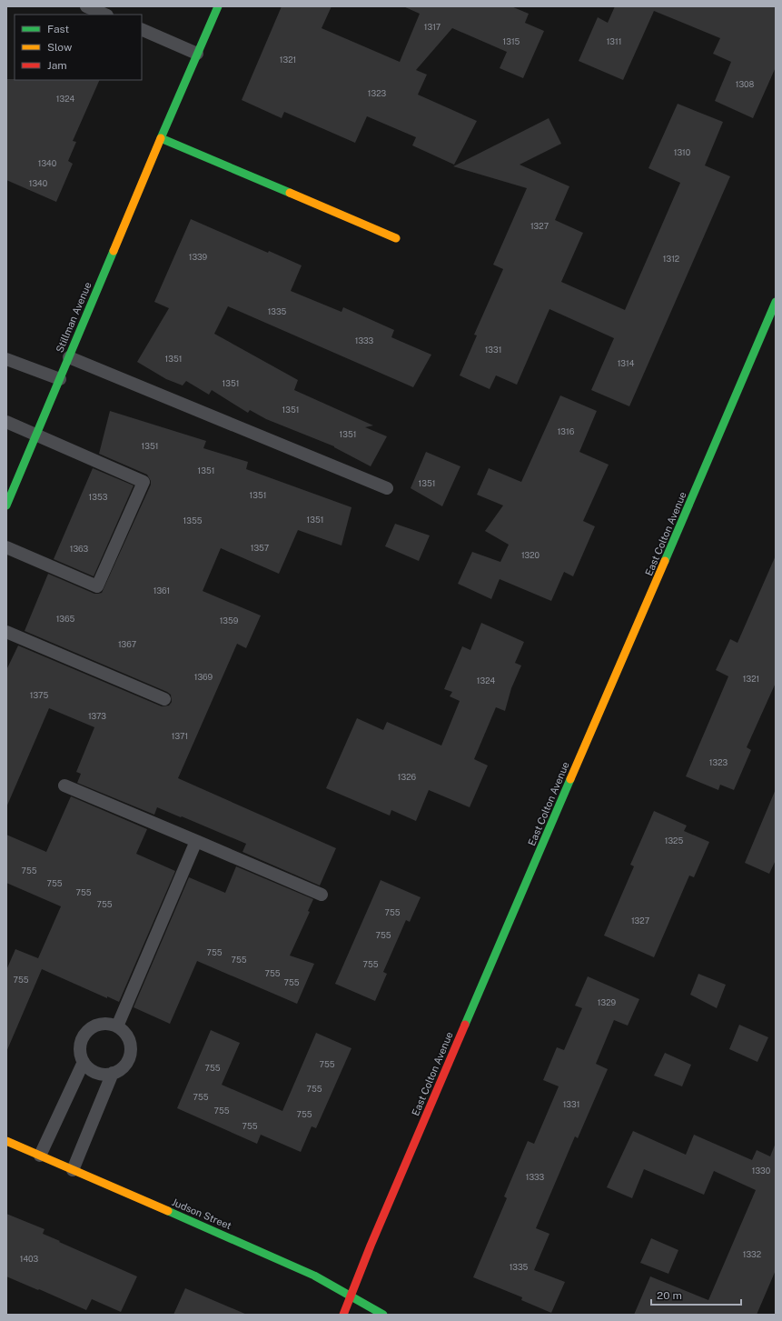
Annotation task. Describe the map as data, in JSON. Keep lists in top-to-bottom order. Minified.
{"streets":{"street":["Stillman Avenue","East Colton Avenue","Judson Street"]},"crossings":[["East Colton Avenue","Judson Street"]],"house_numbers":["1317","1315","1311","1321","1308","1323","1324","1310","1340","1340","1327","1339","1312","1335","1333","1331","1351","1314","1351","1351","1316","1351","1351","1351","1351","1351","1353","1351","1355","1357","1363","1320","1361","1365","1359","1367","1369","1321","1324","1375","1373","1371","1323","1326","1325","755","755","755","755","755","1327","755","755","755","755","755","755","755","1329","755","755","755","755","1331","755","755","755","1330","1333","1332","1403","1335"],"legend":["Fast","Slow","Jam"],"scale_bar":"20 m"}
